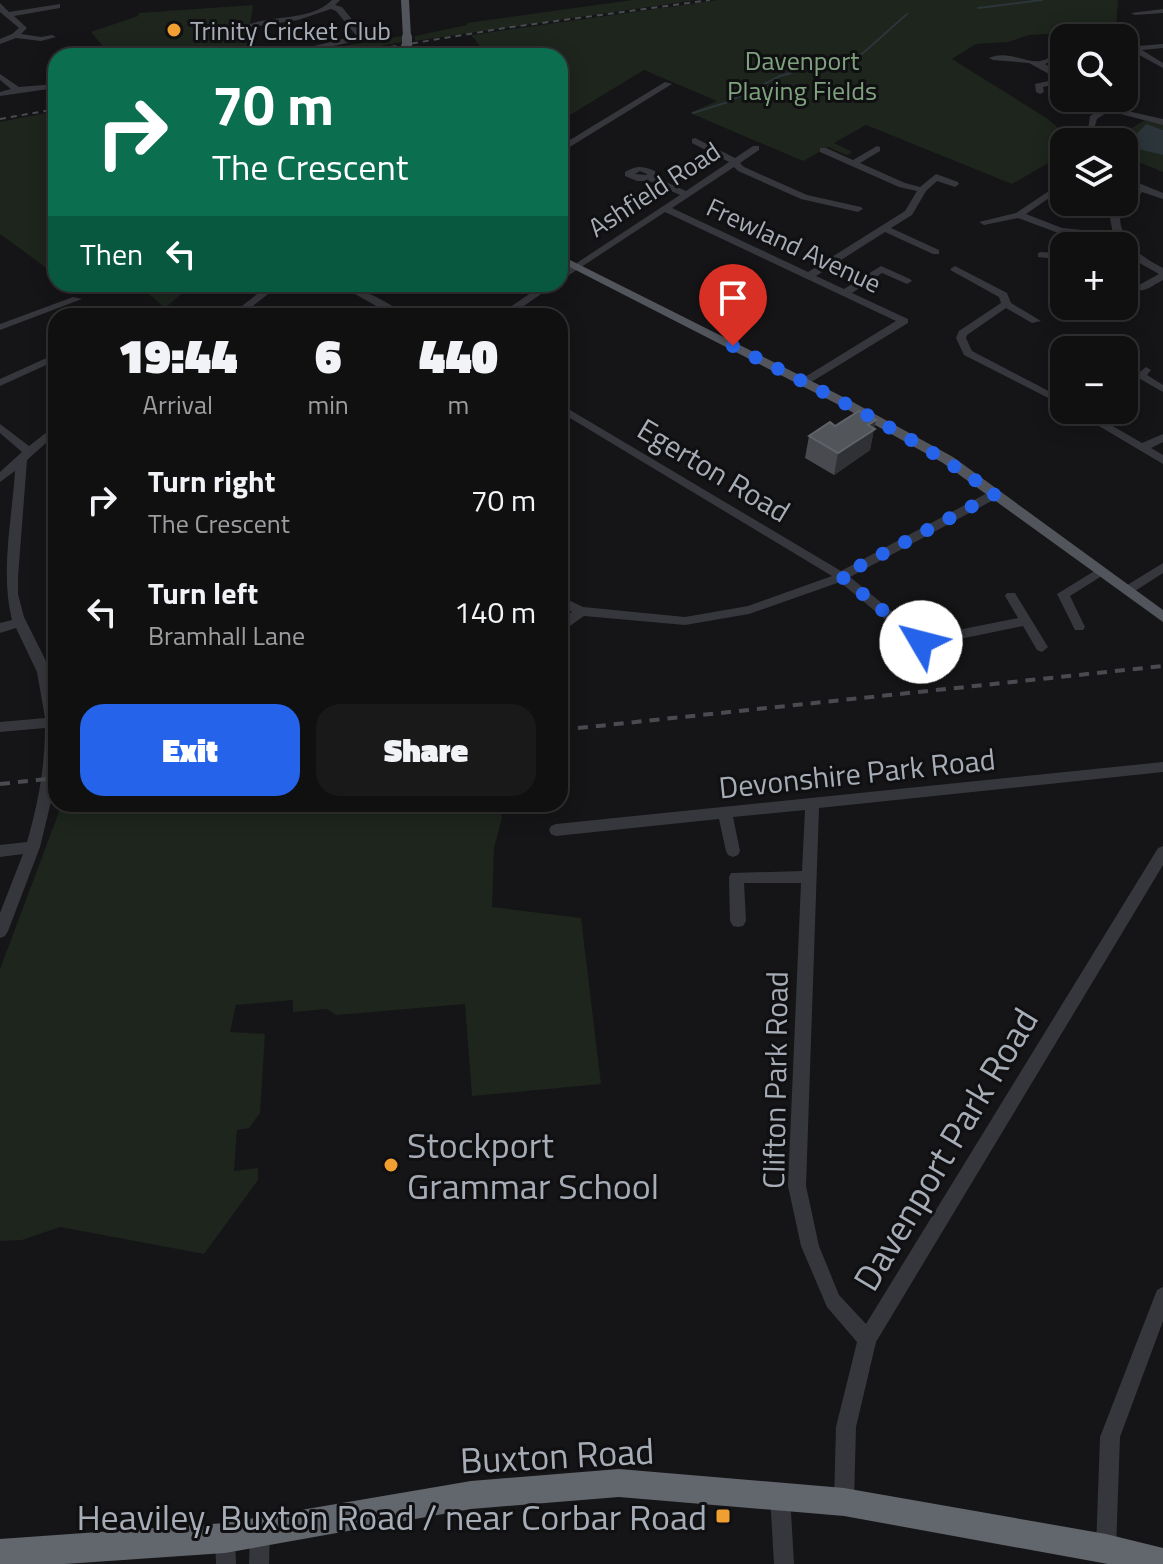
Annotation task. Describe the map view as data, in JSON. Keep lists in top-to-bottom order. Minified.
{"streets":{"highway":["Buxton Road"],"street":["Ashfield Road","Frewland Avenue","Egerton Road","Devonshire Park Road","Clifton Park Road","Davenport Park Road"]},"crossings":[["Ashfield Road","Frewland Avenue"],["Devonshire Park Road","Clifton Park Road"],["Clifton Park Road","Davenport Park Road"],["Davenport Park Road","Buxton Road"]],"parks":["Davenport Playing Fields"],"places":{"other":["Trinity Cricket Club","Stockport Grammar School"],"transit":["Heaviley, Buxton Road / near Corbar Road"]},"page":{"map_buttons":["+","−"],"turn":["70 m","The Crescent"],"then":"Then","eta":["19:44","Arrival","6","min","440","m"],"list":[{"name":"Turn right","note":"The Crescent","value":"70 m"},{"name":"Turn left","note":"Bramhall Lane","value":"140 m"}],"buttons":["Exit","Share"]}}
